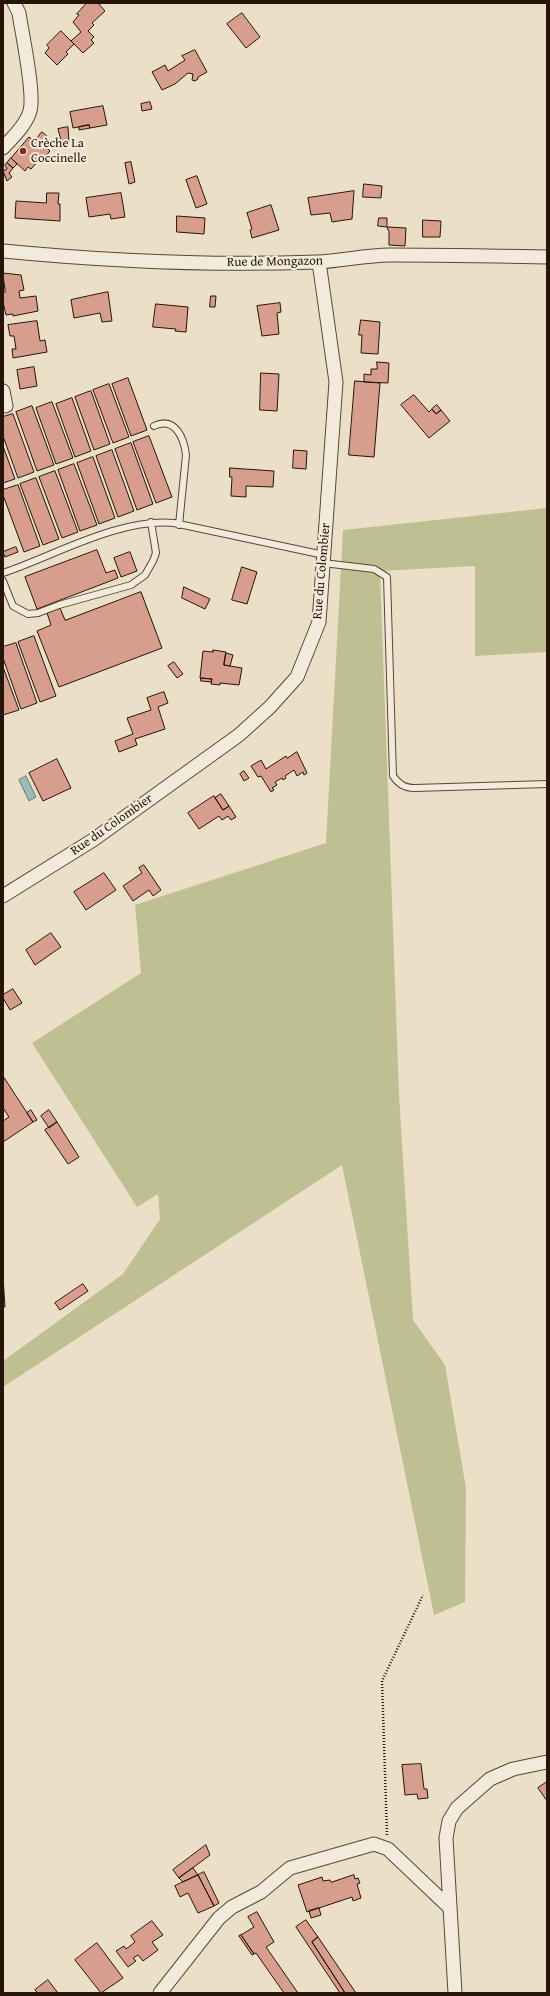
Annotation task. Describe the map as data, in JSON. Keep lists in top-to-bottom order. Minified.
{"streets":{"street":["Rue de Mongazon","Rue du Colombier"]},"crossings":[["Rue de Mongazon","Rue du Colombier"]],"places":["Crèche La Coccinelle"]}
